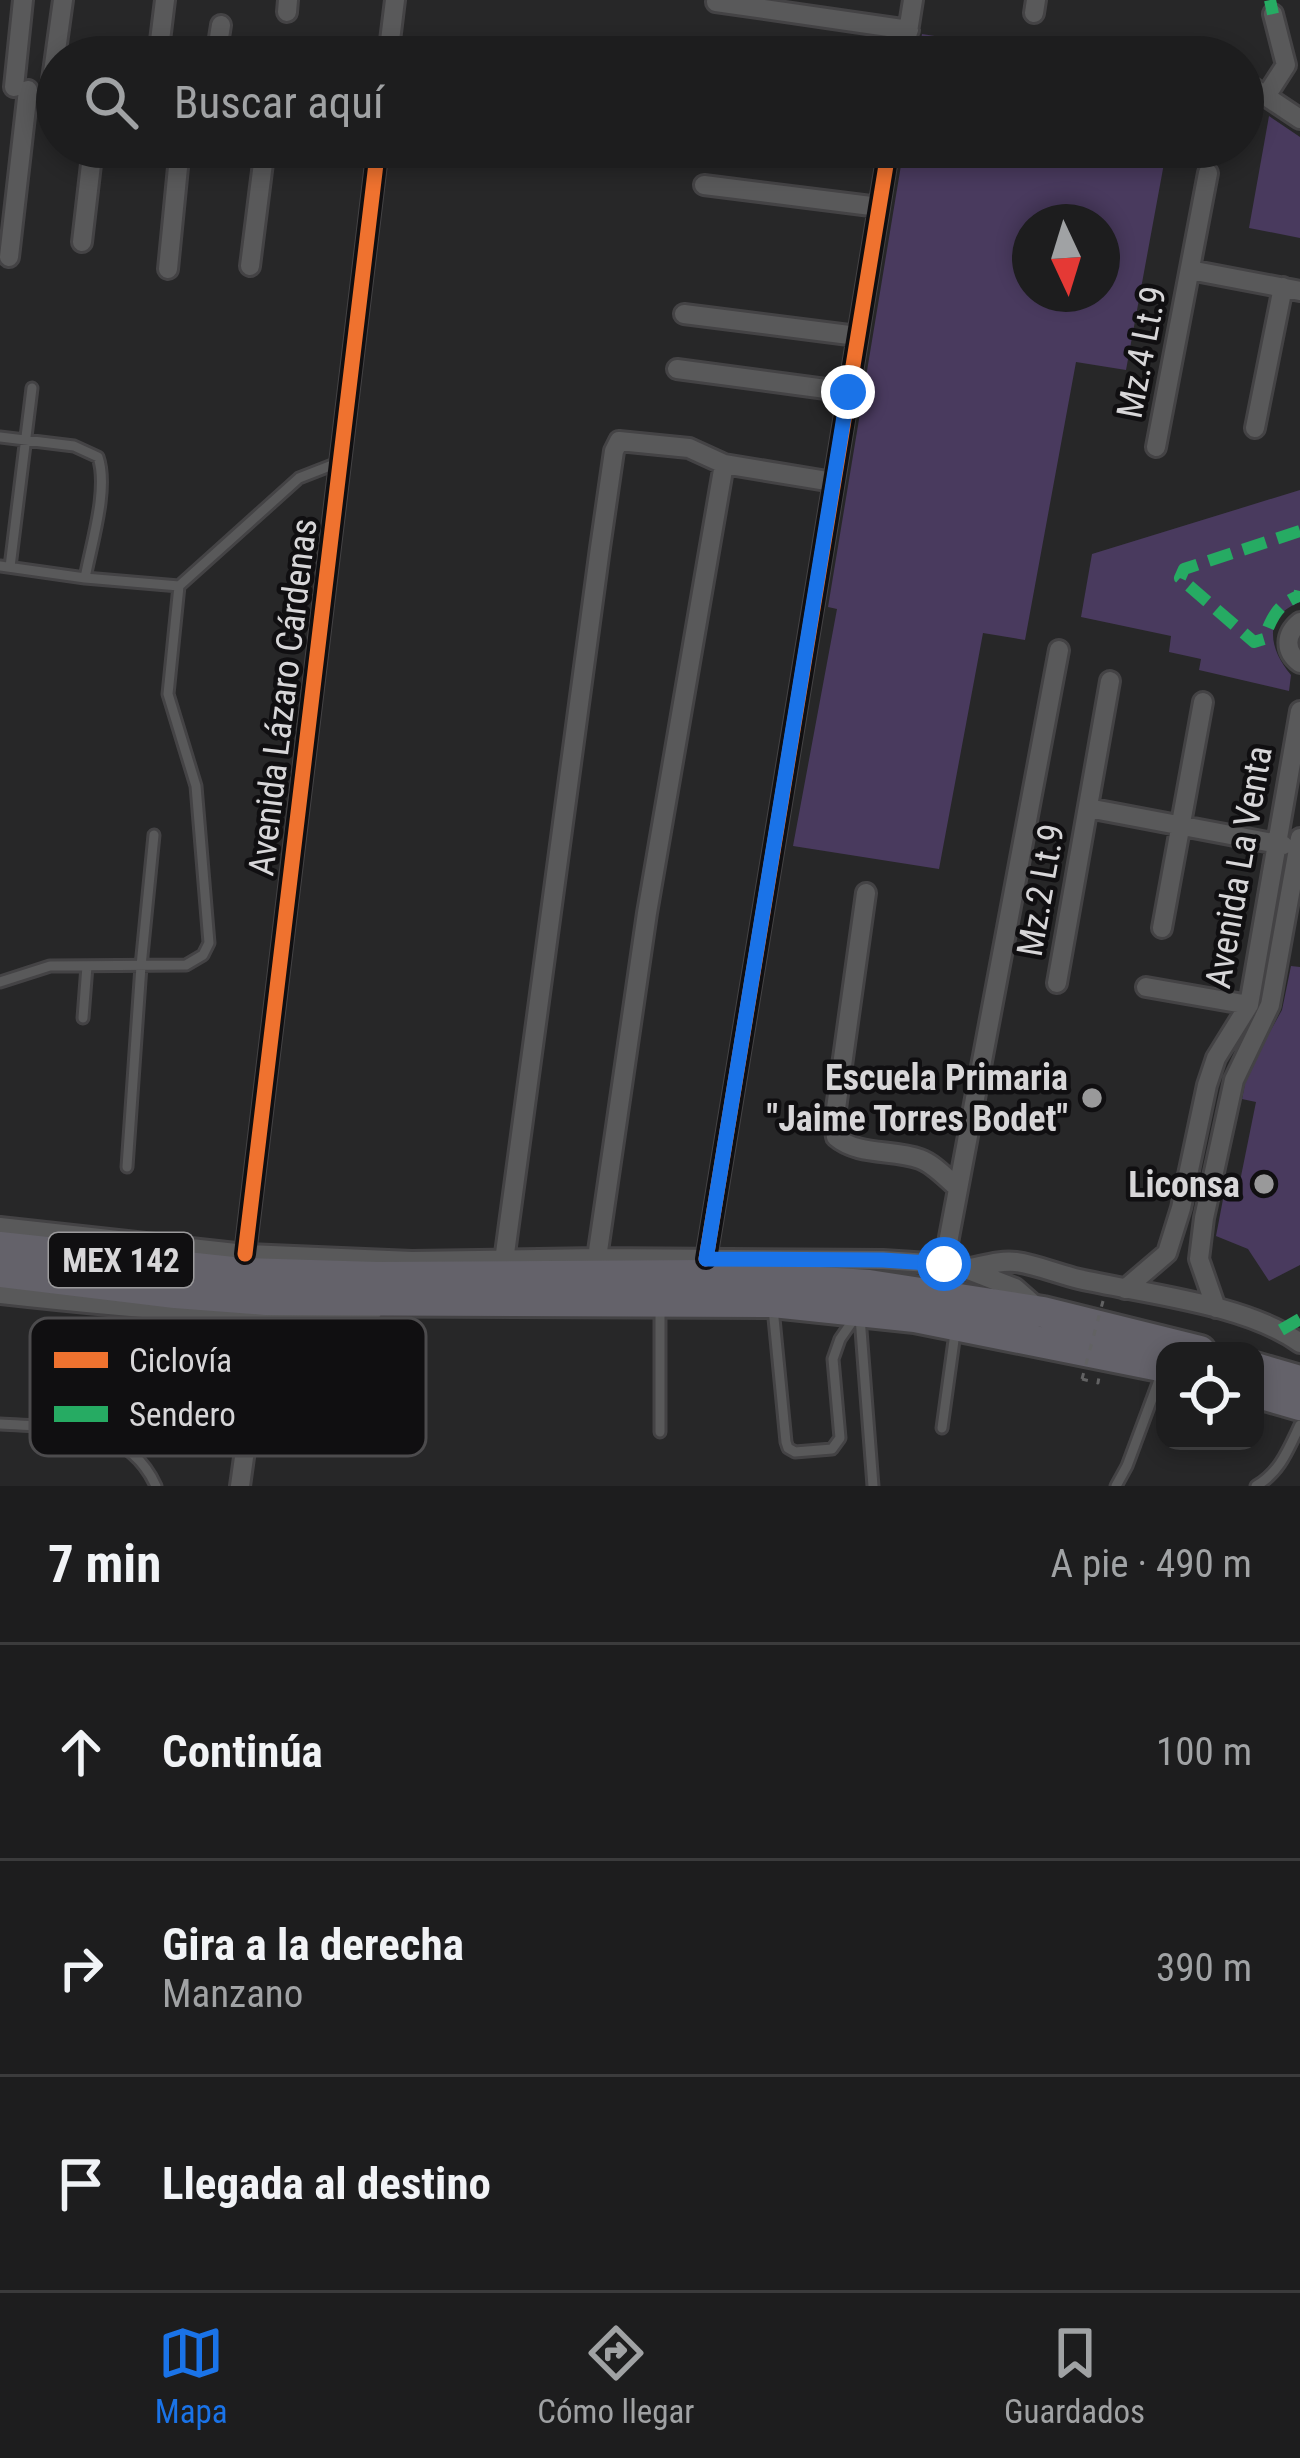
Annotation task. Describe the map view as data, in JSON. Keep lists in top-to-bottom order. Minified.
{"streets":{"highway":["MEX 142"],"street":["Mz.4 Lt.9","Avenida Lázaro Cárdenas","Avenida La Venta","Mz.2 Lt.9"]},"places":["Escuela Primaria \"Jaime Torres Bodet\"","Liconsa"],"legend":["Ciclovía","Sendero"],"north":"bottom","page":{"search":"Buscar aquí","heading":["7 min","A pie · 490 m"],"list":[["Continúa","100 m"],["Gira a la derecha","Manzano","390 m"],"Llegada al destino"],"nav":["Mapa","Cómo llegar","Guardados"]}}
